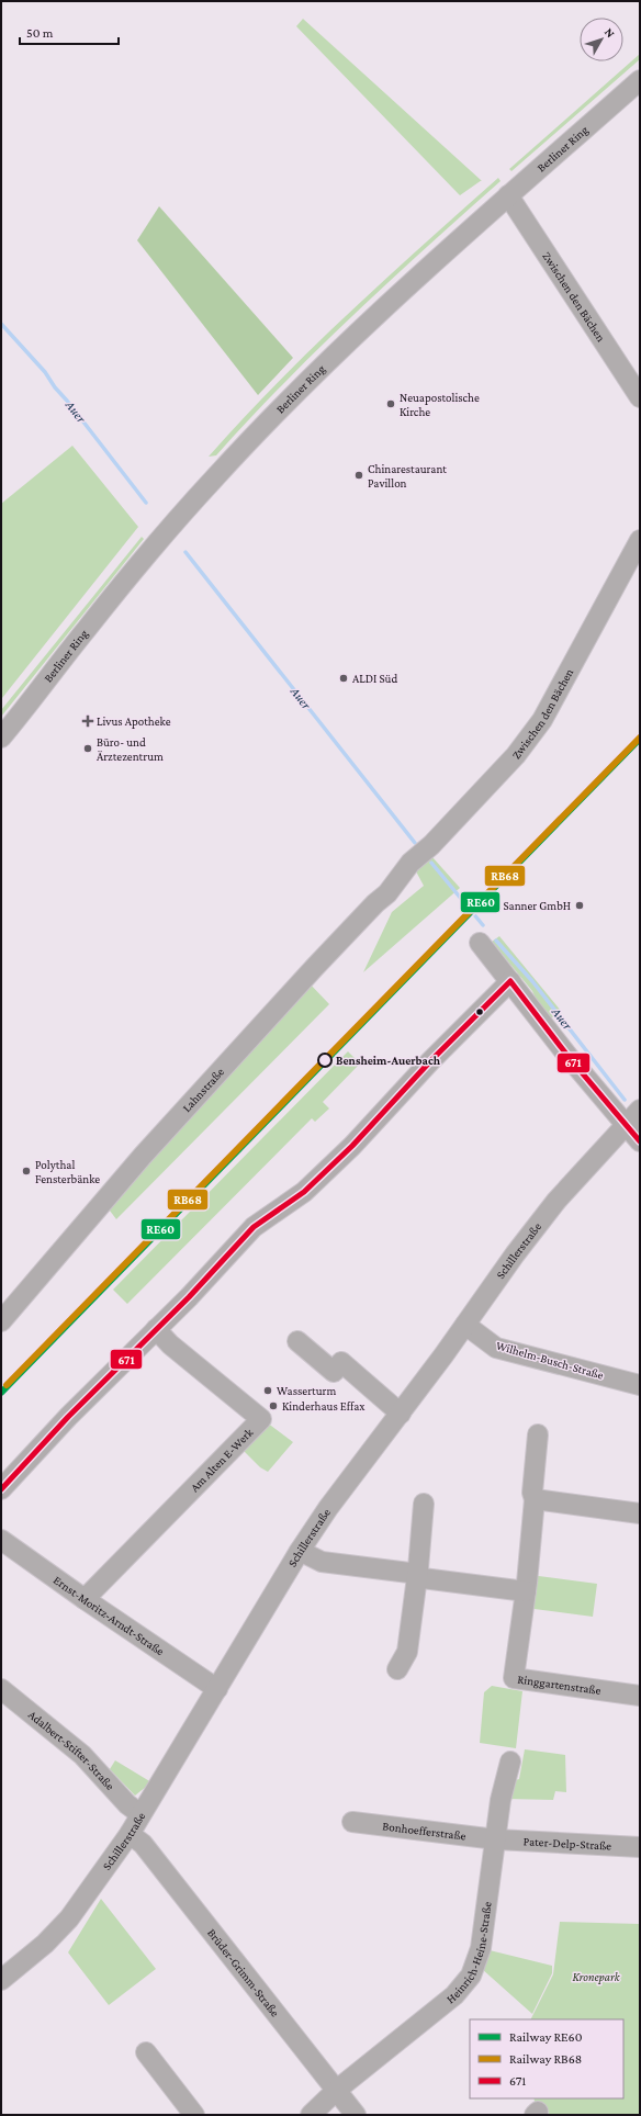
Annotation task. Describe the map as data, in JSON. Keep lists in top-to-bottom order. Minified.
{"streets":{"street":["Berliner Ring","Zwischen den Bächen","Lahnstraße","Schillerstraße","Wilhelm-Busch-Straße","Am Alten E-Werk","Ernst-Moritz-Arndt-Straße","Ringgartenstraße","Adalbert-Stifter-Straße","Bonhoefferstraße","Pater-Delp-Straße","Heinrich-Heine-Straße","Brüder-Grimm-Straße"]},"crossings":[["Berliner Ring","Zwischen den Bächen"],["Zwischen den Bächen","Lahnstraße"],["Schillerstraße","Wilhelm-Busch-Straße"],["Schillerstraße","Ernst-Moritz-Arndt-Straße"],["Schillerstraße","Adalbert-Stifter-Straße"],["Schillerstraße","Brüder-Grimm-Straße"],["Am Alten E-Werk","Ernst-Moritz-Arndt-Straße"],["Bonhoefferstraße","Pater-Delp-Straße"],["Bonhoefferstraße","Heinrich-Heine-Straße"],["Pater-Delp-Straße","Heinrich-Heine-Straße"],["Heinrich-Heine-Straße","Brüder-Grimm-Straße"]],"water":["Auer"],"parks":["Kronepark"],"places":{"other":["Neuapostolische Kirche","Chinarestaurant Pavillon","ALDI Süd","Büro- und Ärztezentrum","Sanner GmbH","Bensheim-Auerbach","Polythal Fensterbänke","Wasserturm","Kinderhaus Effax"],"health":["Livus Apotheke"]},"lines":["rail line RB68","rail line RE60","transit line 671"],"legend":["Railway RE60","Railway RB68","671"],"scale_bar":"50 m","north":"top right"}
